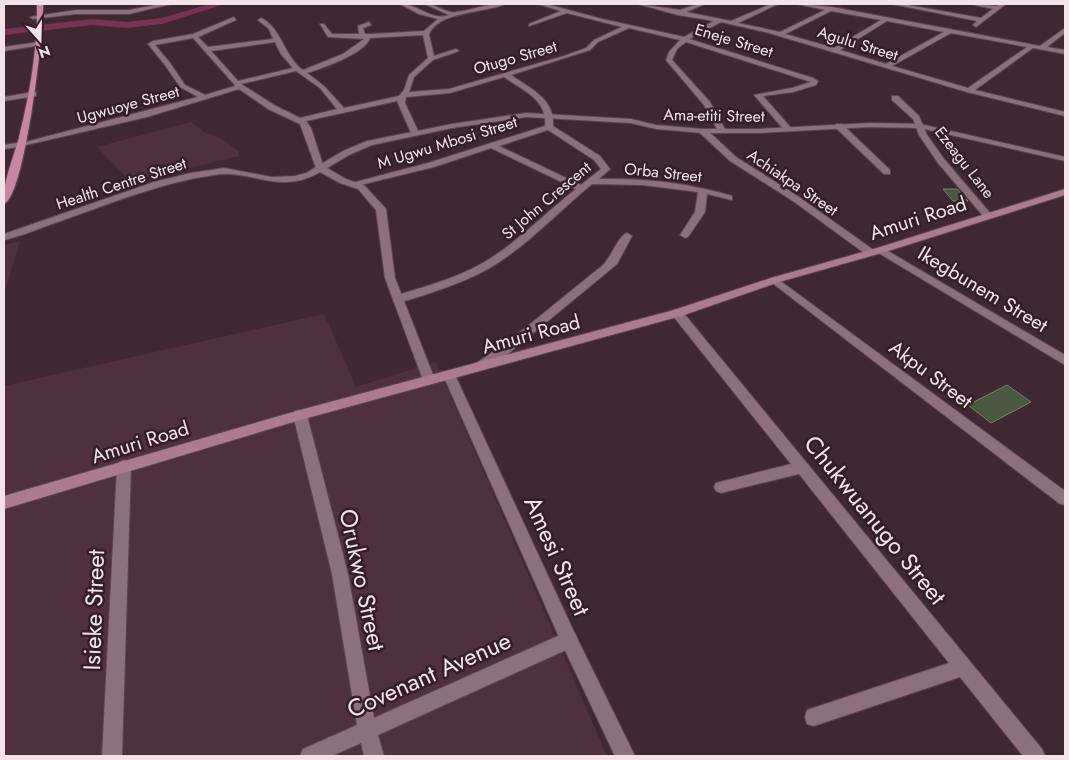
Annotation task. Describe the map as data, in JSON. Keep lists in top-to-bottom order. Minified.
{"streets":{"main road":["Amuri Road"],"street":["Eneje Street","Agulu Street","Otugo Street","Ugwuoye Street","Ama-etiti Street","M Ugwu Mbosi Street","Ezeagu Lane","Orba Street","Achiakpa Street","Health Centre Street","St John Crescent","Ikegbunem Street","Akpu Street","Chukwuanugo Street","Amesi Street","Orukwo Street","Isieke Street","Covenant Avenue"]},"crossings":[["Eneje Street","Otugo Street"],["Eneje Street","Ama-etiti Street"],["Ama-etiti Street","Ezeagu Lane"],["Ama-etiti Street","Achiakpa Street"],["Ama-etiti Street","Health Centre Street"],["M Ugwu Mbosi Street","St John Crescent"],["Ezeagu Lane","Amuri Road"],["Orba Street","St John Crescent"],["Achiakpa Street","Amuri Road"],["Achiakpa Street","Ikegbunem Street"],["Amuri Road","Ikegbunem Street"],["Amuri Road","Akpu Street"],["Amuri Road","Chukwuanugo Street"],["Amuri Road","Amesi Street"],["Amuri Road","Orukwo Street"],["Amuri Road","Isieke Street"],["Amesi Street","Covenant Avenue"],["Orukwo Street","Covenant Avenue"]],"north":"bottom"}
